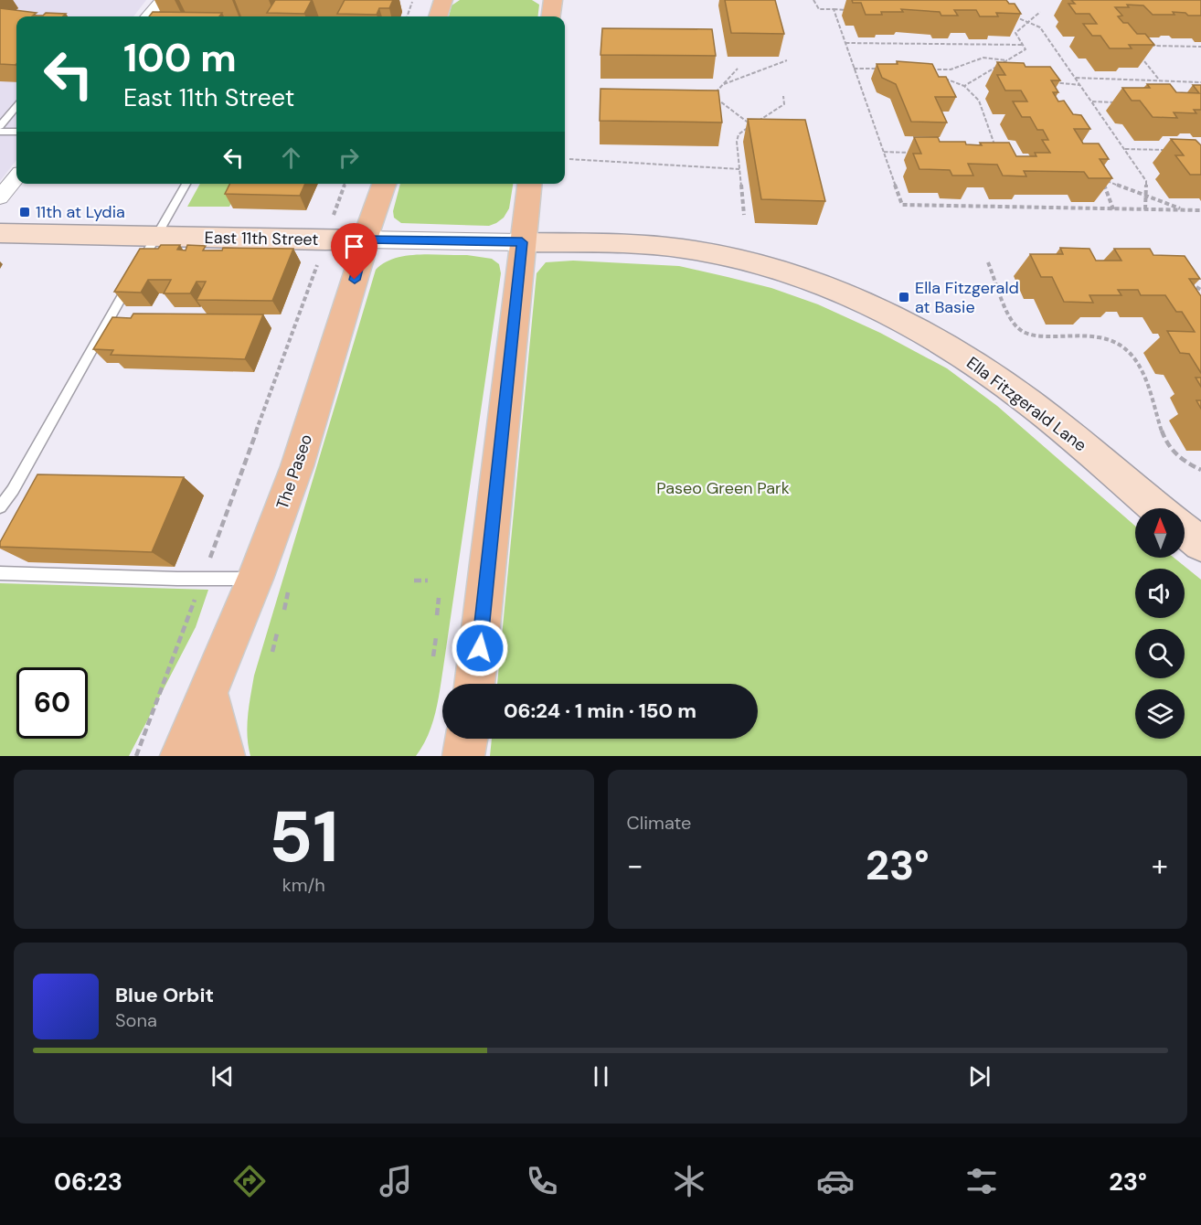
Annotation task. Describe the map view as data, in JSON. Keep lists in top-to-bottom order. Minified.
{"streets":{"main road":["East 11th Street","Ella Fitzgerald Lane","The Paseo"]},"crossings":[["East 11th Street","Ella Fitzgerald Lane"],["East 11th Street","The Paseo"]],"parks":["Paseo Green Park"],"places":{"transit":["11th at Lydia","Ella Fitzgerald at Basie"]},"north":"top","page":{"turn":["100 m","East 11th Street"],"limit":"60","trip":"06:24 · 1 min · 150 m","tile":[["51","km/h"],"Climate"],"heat":["−","23°","+"],"song":["Blue Orbit","Sona"],"tabs":["06:23","23°"]}}
